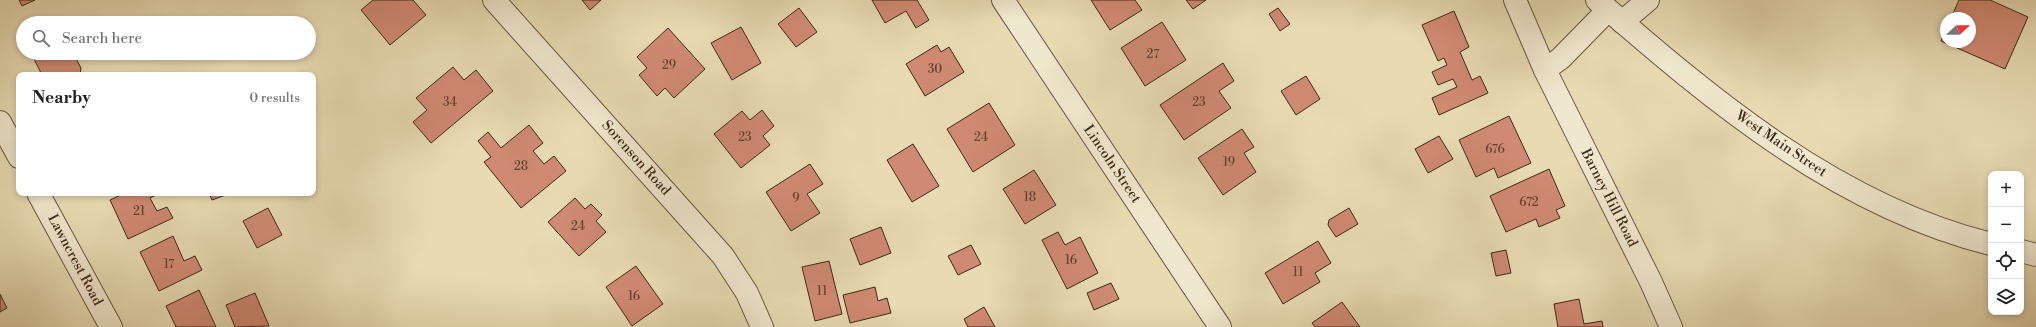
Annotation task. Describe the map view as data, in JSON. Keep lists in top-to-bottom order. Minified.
{"streets":{"street":["West Main Street","Sorenson Road","Lincoln Street","Barney Hill Road","Lawncrest Road"]},"house_numbers":["27","29","30","34","23","23","24","676","19","28","18","9","672","21","24","16","17","11","11","16"],"north":"right","page":{"search":"Search here","heading":["Nearby","0 results"],"map_buttons":["+","−"]}}
